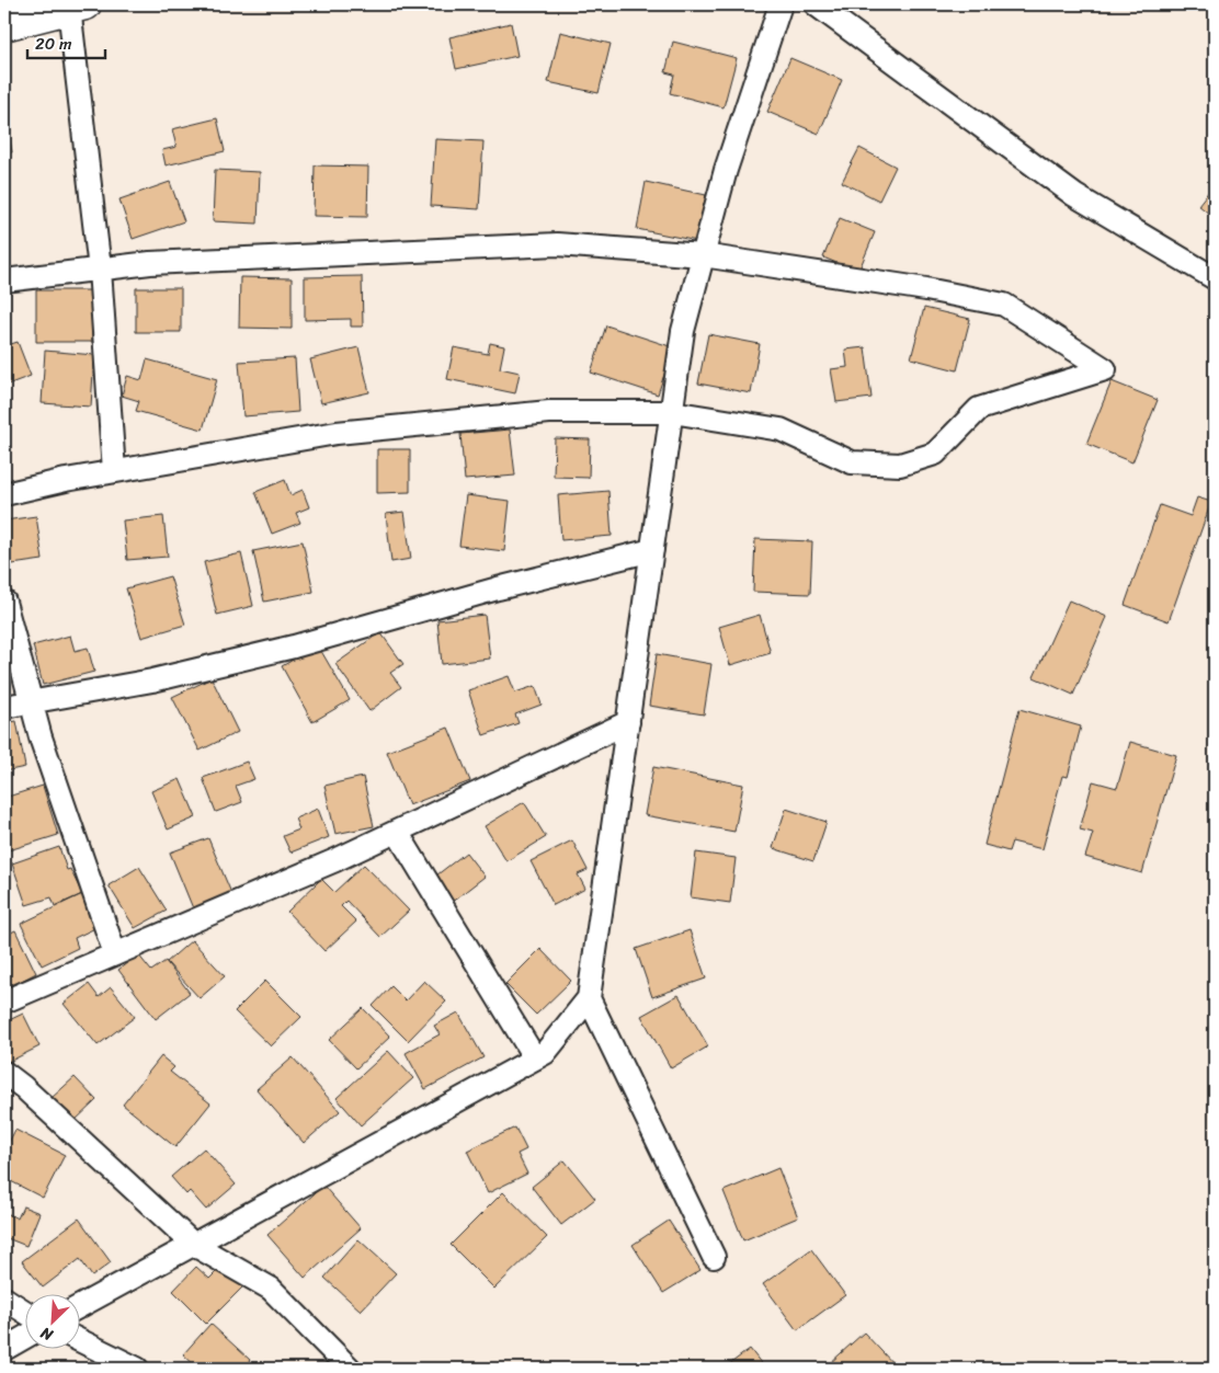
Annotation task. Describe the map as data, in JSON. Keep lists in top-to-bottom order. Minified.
{"scale_bar":"20 m","north":"bottom left"}
